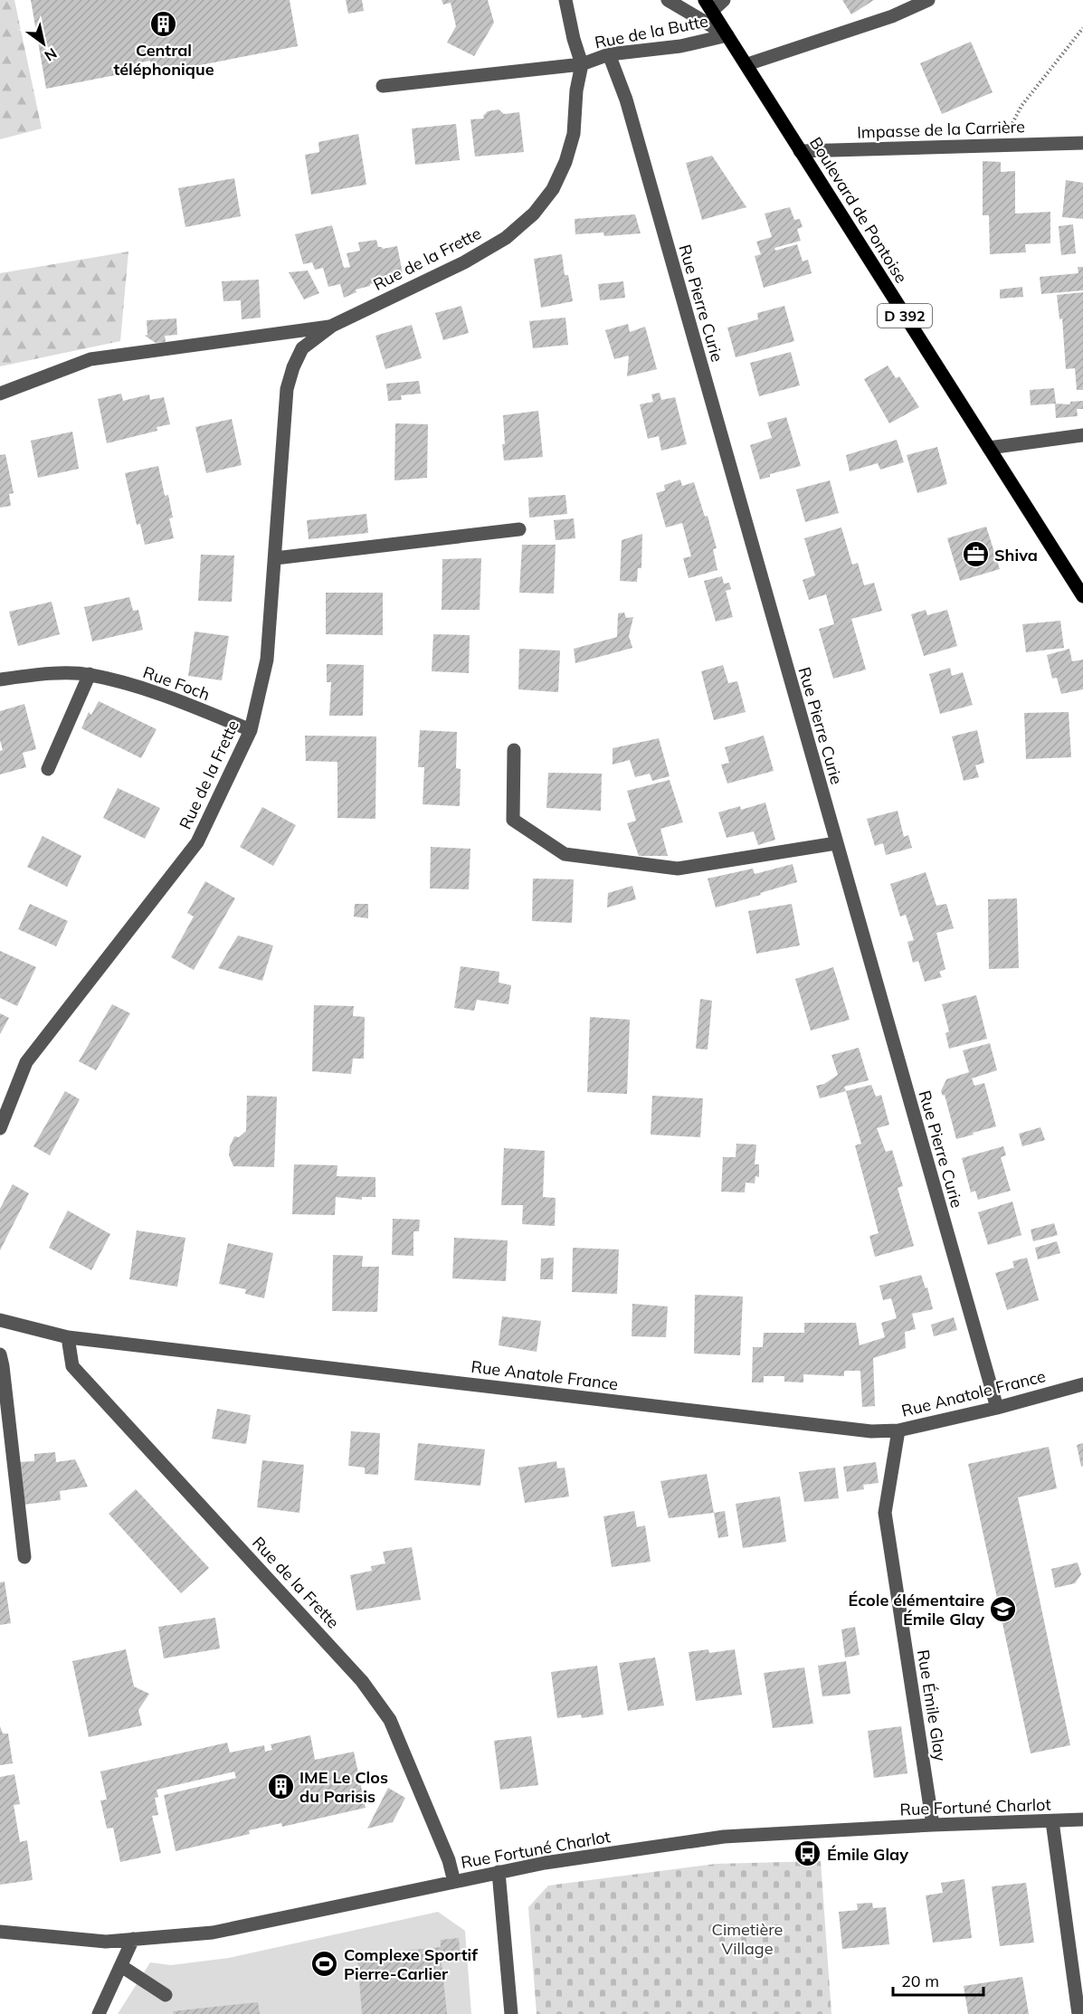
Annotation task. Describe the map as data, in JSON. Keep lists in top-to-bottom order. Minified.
{"streets":{"main road":["Boulevard de Pontoise","D 392"],"street":["Rue de la Butte","Impasse de la Carrière","Rue de la Frette","Rue Pierre Curie","Rue Foch","Rue Anatole France","Rue Émile Glay","Rue Fortuné Charlot"]},"crossings":[["Rue de la Butte","Boulevard de Pontoise"],["Rue de la Butte","Rue de la Frette"],["Rue de la Butte","Rue Pierre Curie"],["Impasse de la Carrière","Boulevard de Pontoise"],["Rue de la Frette","Rue Foch"],["Rue de la Frette","Rue Anatole France"],["Rue de la Frette","Rue Fortuné Charlot"],["Rue Pierre Curie","Rue Anatole France"],["Rue Anatole France","Rue Émile Glay"],["Rue Émile Glay","Rue Fortuné Charlot"]],"parks":["Cimetière Village"],"places":{"building":["Central téléphonique","IME Le Clos du Parisis"],"office":["Shiva"],"school or university":["École élémentaire Émile Glay"],"bus stop":["Émile Glay"],"sports":["Complexe Sportif Pierre-Carlier"]},"scale_bar":"20 m","north":"bottom right"}
